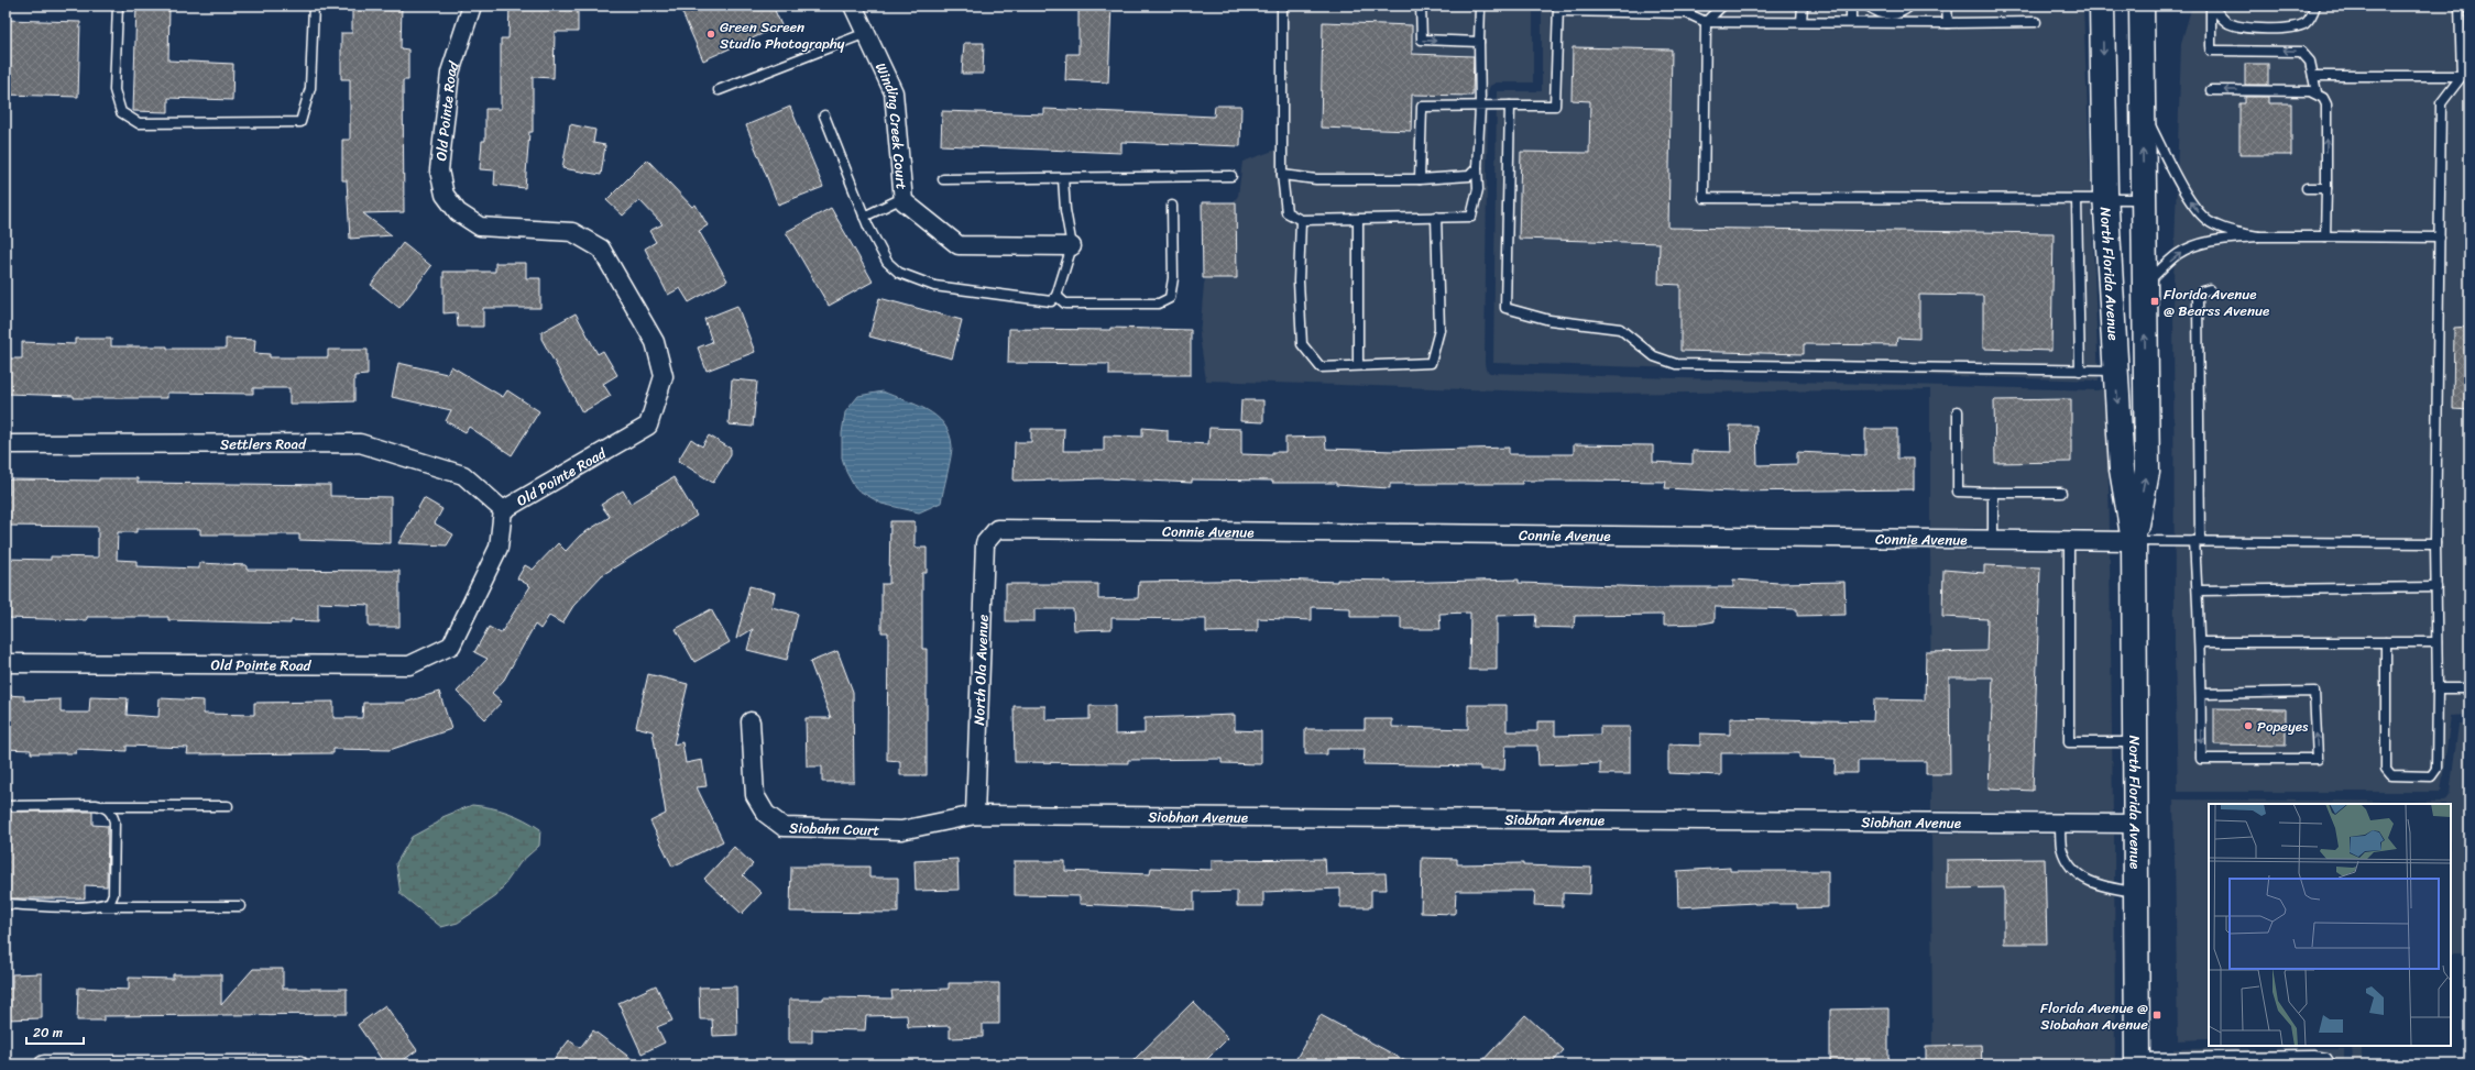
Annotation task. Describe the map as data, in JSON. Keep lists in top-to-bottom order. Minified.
{"streets":{"main road":["North Florida Avenue"],"street":["Old Pointe Road","Winding Creek Court","Settlers Road","Connie Avenue","North Ola Avenue","Siobhan Avenue","Siobahn Court"]},"crossings":[["Old Pointe Road","Settlers Road"],["North Florida Avenue","Connie Avenue"],["North Florida Avenue","Siobhan Avenue"],["Connie Avenue","North Ola Avenue"],["North Ola Avenue","Siobhan Avenue"],["North Ola Avenue","Siobahn Court"],["Siobhan Avenue","Siobahn Court"]],"places":{"other":["Green Screen Studio Photography","Popeyes"],"transit":["Florida Avenue @ Bearss Avenue","Florida Avenue @ Siobahan Avenue"]},"scale_bar":"20 m"}
